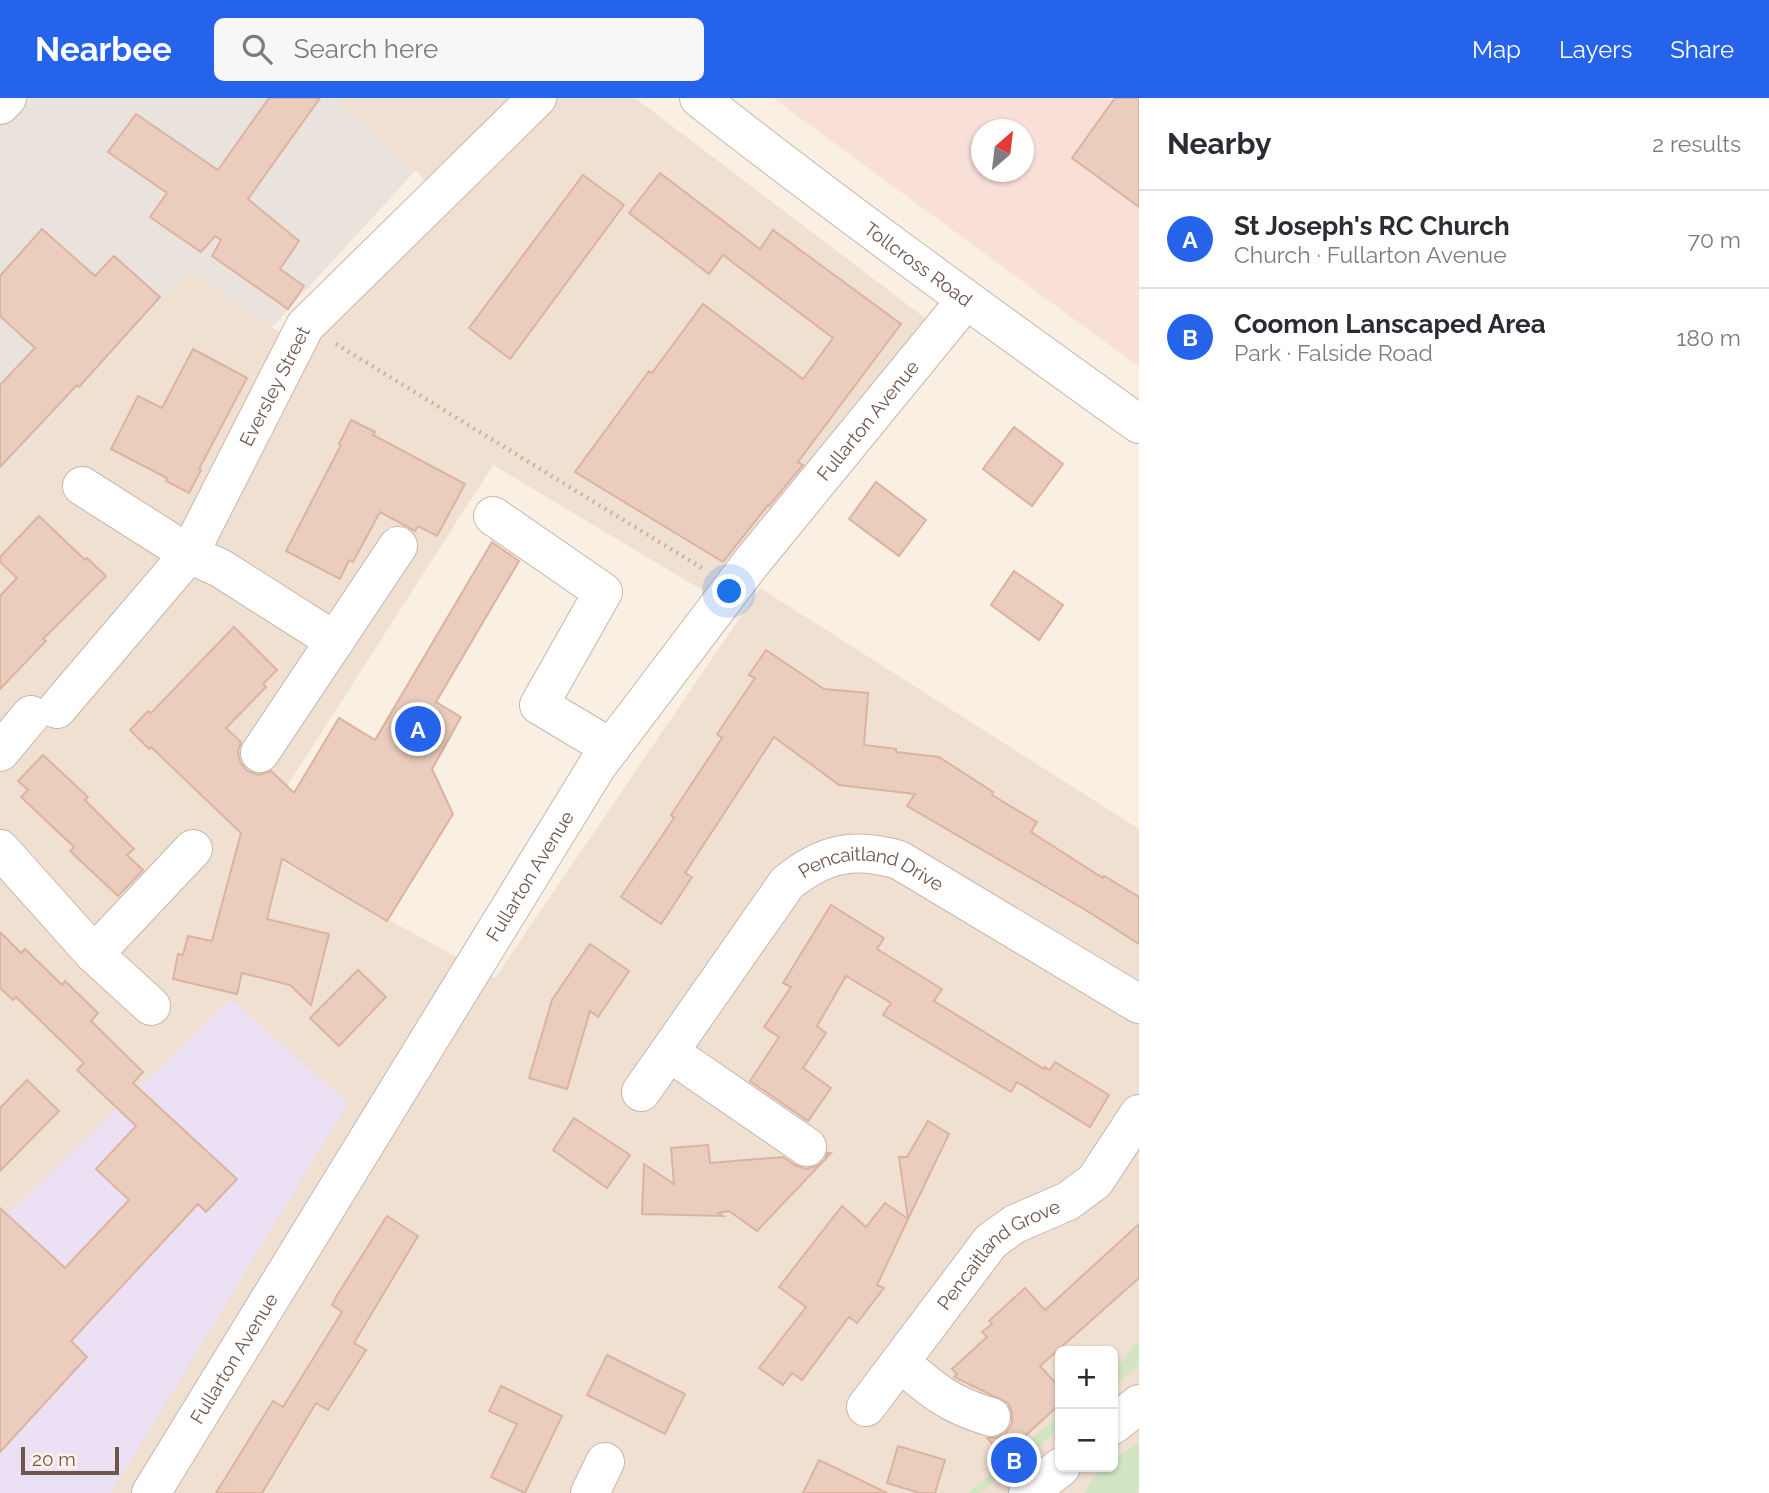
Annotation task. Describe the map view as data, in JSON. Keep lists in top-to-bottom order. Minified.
{"streets":{"street":["Tollcross Road","Eversley Street","Fullarton Avenue","Pencaitland Drive","Pencaitland Grove"]},"crossings":[["Tollcross Road","Fullarton Avenue"]],"scale_bar":"20 m","north":"top right","page":{"header":"Nearbee","search":"Search here","nav":["Map","Layers","Share"],"heading":["Nearby","2 results"],"list":[{"mark":"A","name":"St Joseph's RC Church","note":"Church · Fullarton Avenue","value":"70 m"},{"mark":"B","name":"Coomon Lanscaped Area","note":"Park · Falside Road","value":"180 m"}],"pins":["A","B"],"map_buttons":["+","−"],"scale":"20 m"}}
